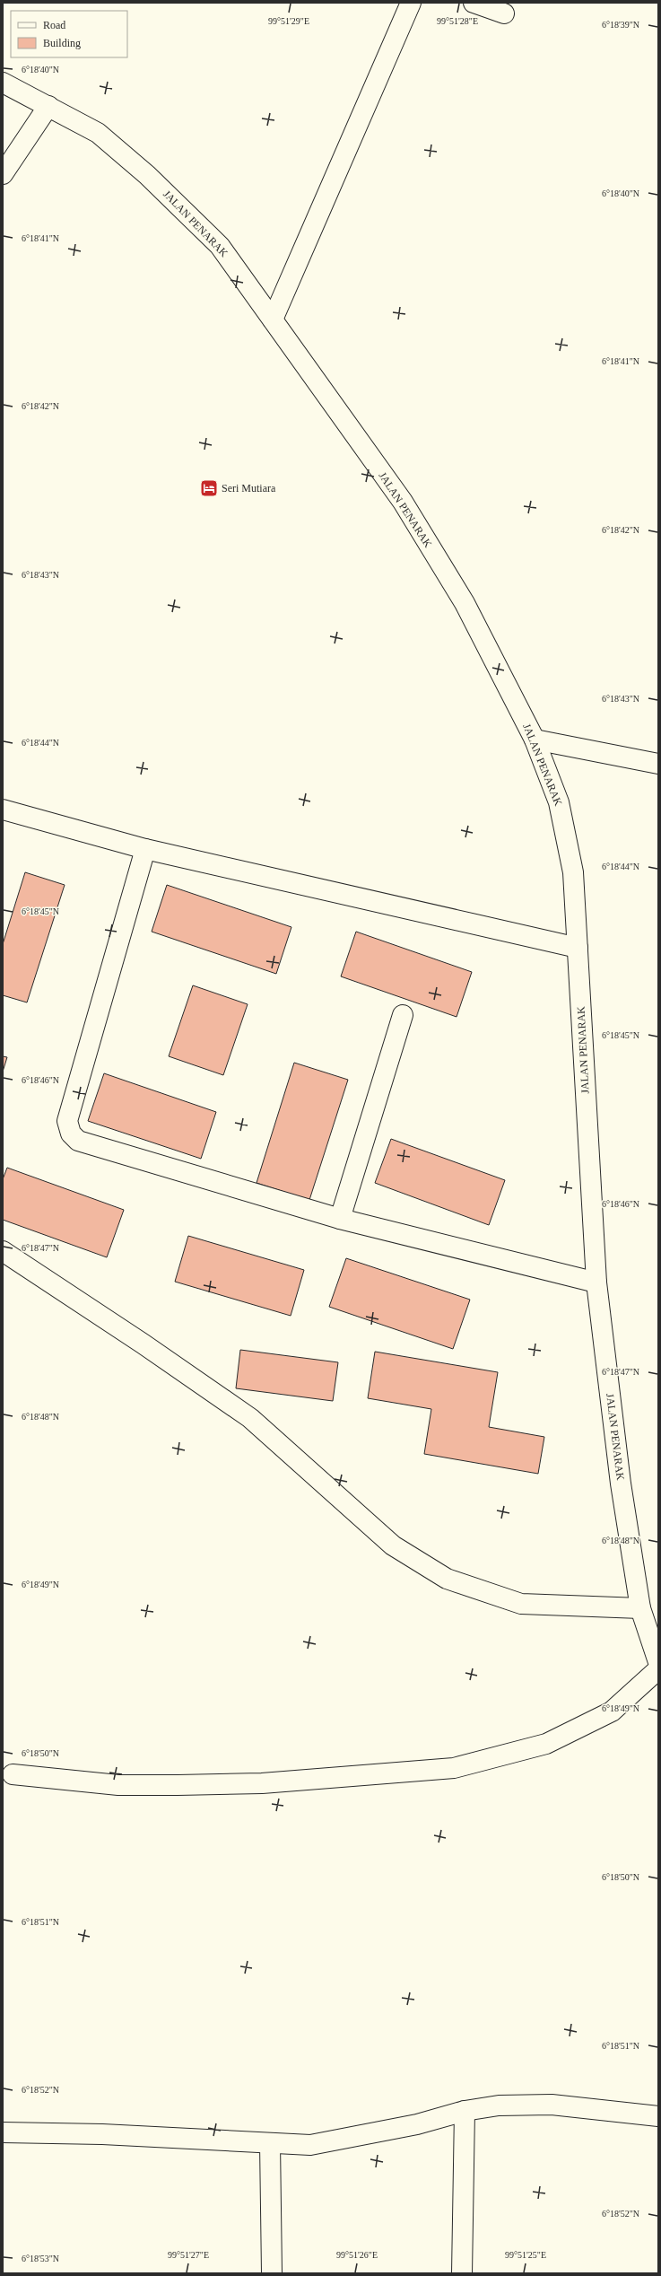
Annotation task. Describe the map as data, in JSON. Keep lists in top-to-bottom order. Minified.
{"streets":{"street":["JALAN PENARAK"]},"places":{"hotel":["Seri Mutiara"]},"legend":["Road","Building"],"coordinates":["99°51'29\"E","99°51'28\"E","6°18'39\"N","6°18'40\"N","6°18'41\"N","6°18'42\"N","6°18'43\"N","6°18'44\"N","6°18'45\"N","6°18'46\"N","6°18'47\"N","6°18'48\"N","6°18'49\"N","6°18'50\"N","6°18'51\"N","6°18'52\"N","99°51'27\"E","99°51'26\"E","99°51'25\"E","6°18'53\"N"]}
